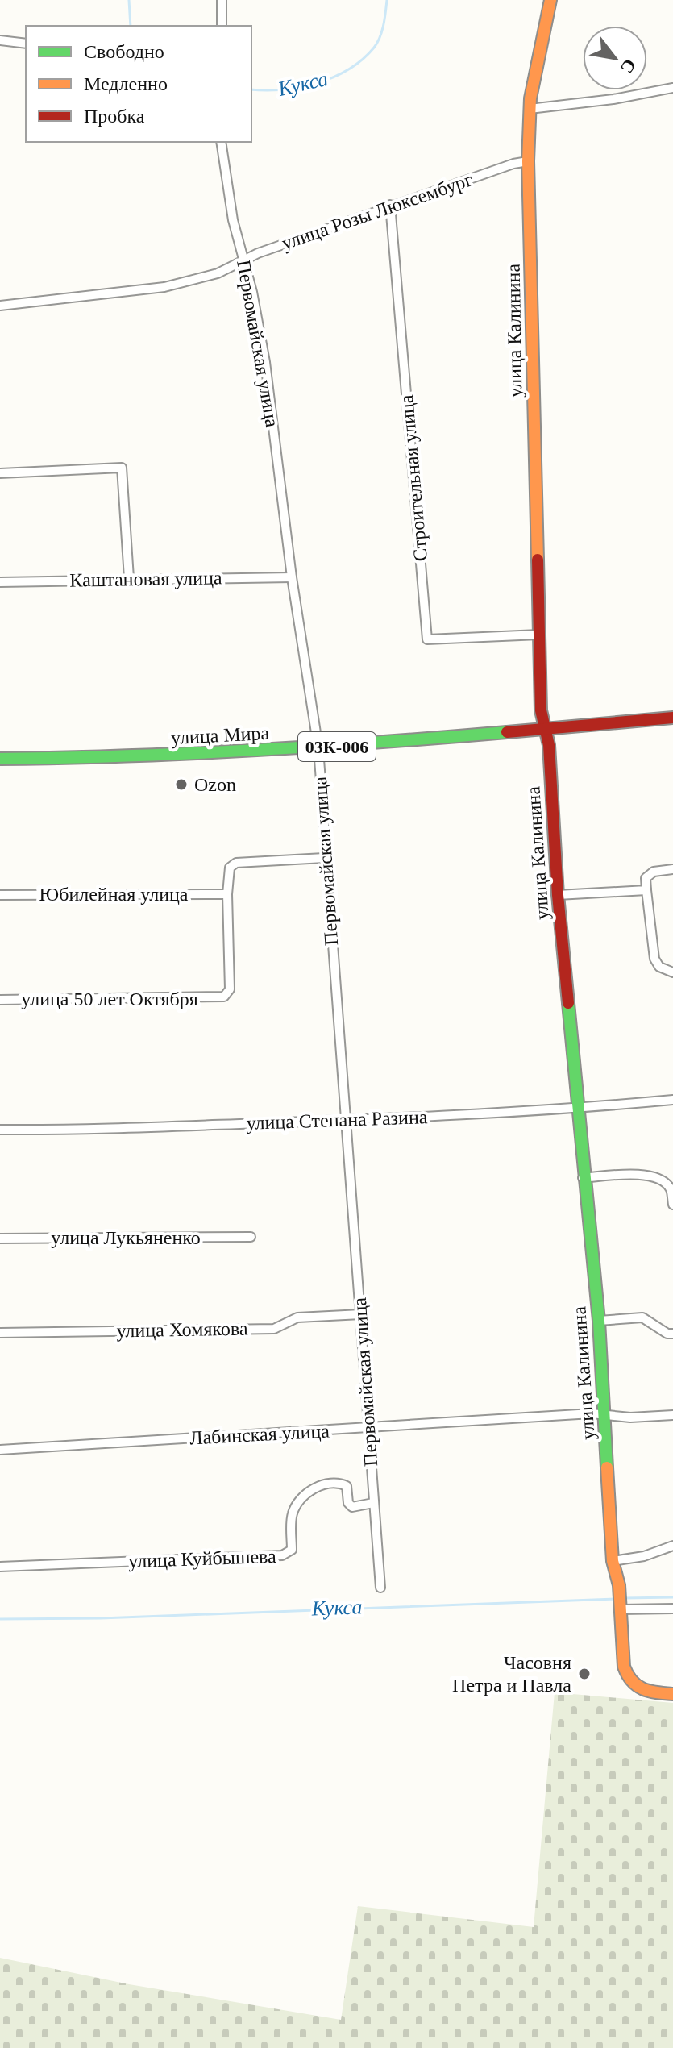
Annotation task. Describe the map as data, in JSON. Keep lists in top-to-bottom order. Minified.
{"streets":{"street":["улица Розы Люксембург","улица Калинина","Первомайская улица","Строительная улица","Каштановая улица","улица Мира","03К-006","Юбилейная улица","улица 50 лет Октября","улица Степана Разина","улица Лукьяненко","улица Хомякова","Лабинская улица","улица Куйбышева"]},"crossings":[["улица Розы Люксембург","улица Калинина"],["улица Розы Люксембург","Первомайская улица"],["улица Розы Люксембург","Строительная улица"],["улица Калинина","Строительная улица"],["улица Калинина","улица Мира"],["улица Калинина","улица Степана Разина"],["улица Калинина","Лабинская улица"],["Первомайская улица","Каштановая улица"],["Первомайская улица","улица Мира"],["Первомайская улица","улица 50 лет Октября"],["Первомайская улица","улица Степана Разина"],["Первомайская улица","улица Хомякова"],["Первомайская улица","Лабинская улица"],["Первомайская улица","улица Куйбышева"],["Юбилейная улица","улица 50 лет Октября"]],"water":["Кукса"],"places":["Ozon","Часовня Петра и Павла"],"legend":["Свободно","Медленно","Пробка"],"north":"bottom right"}
